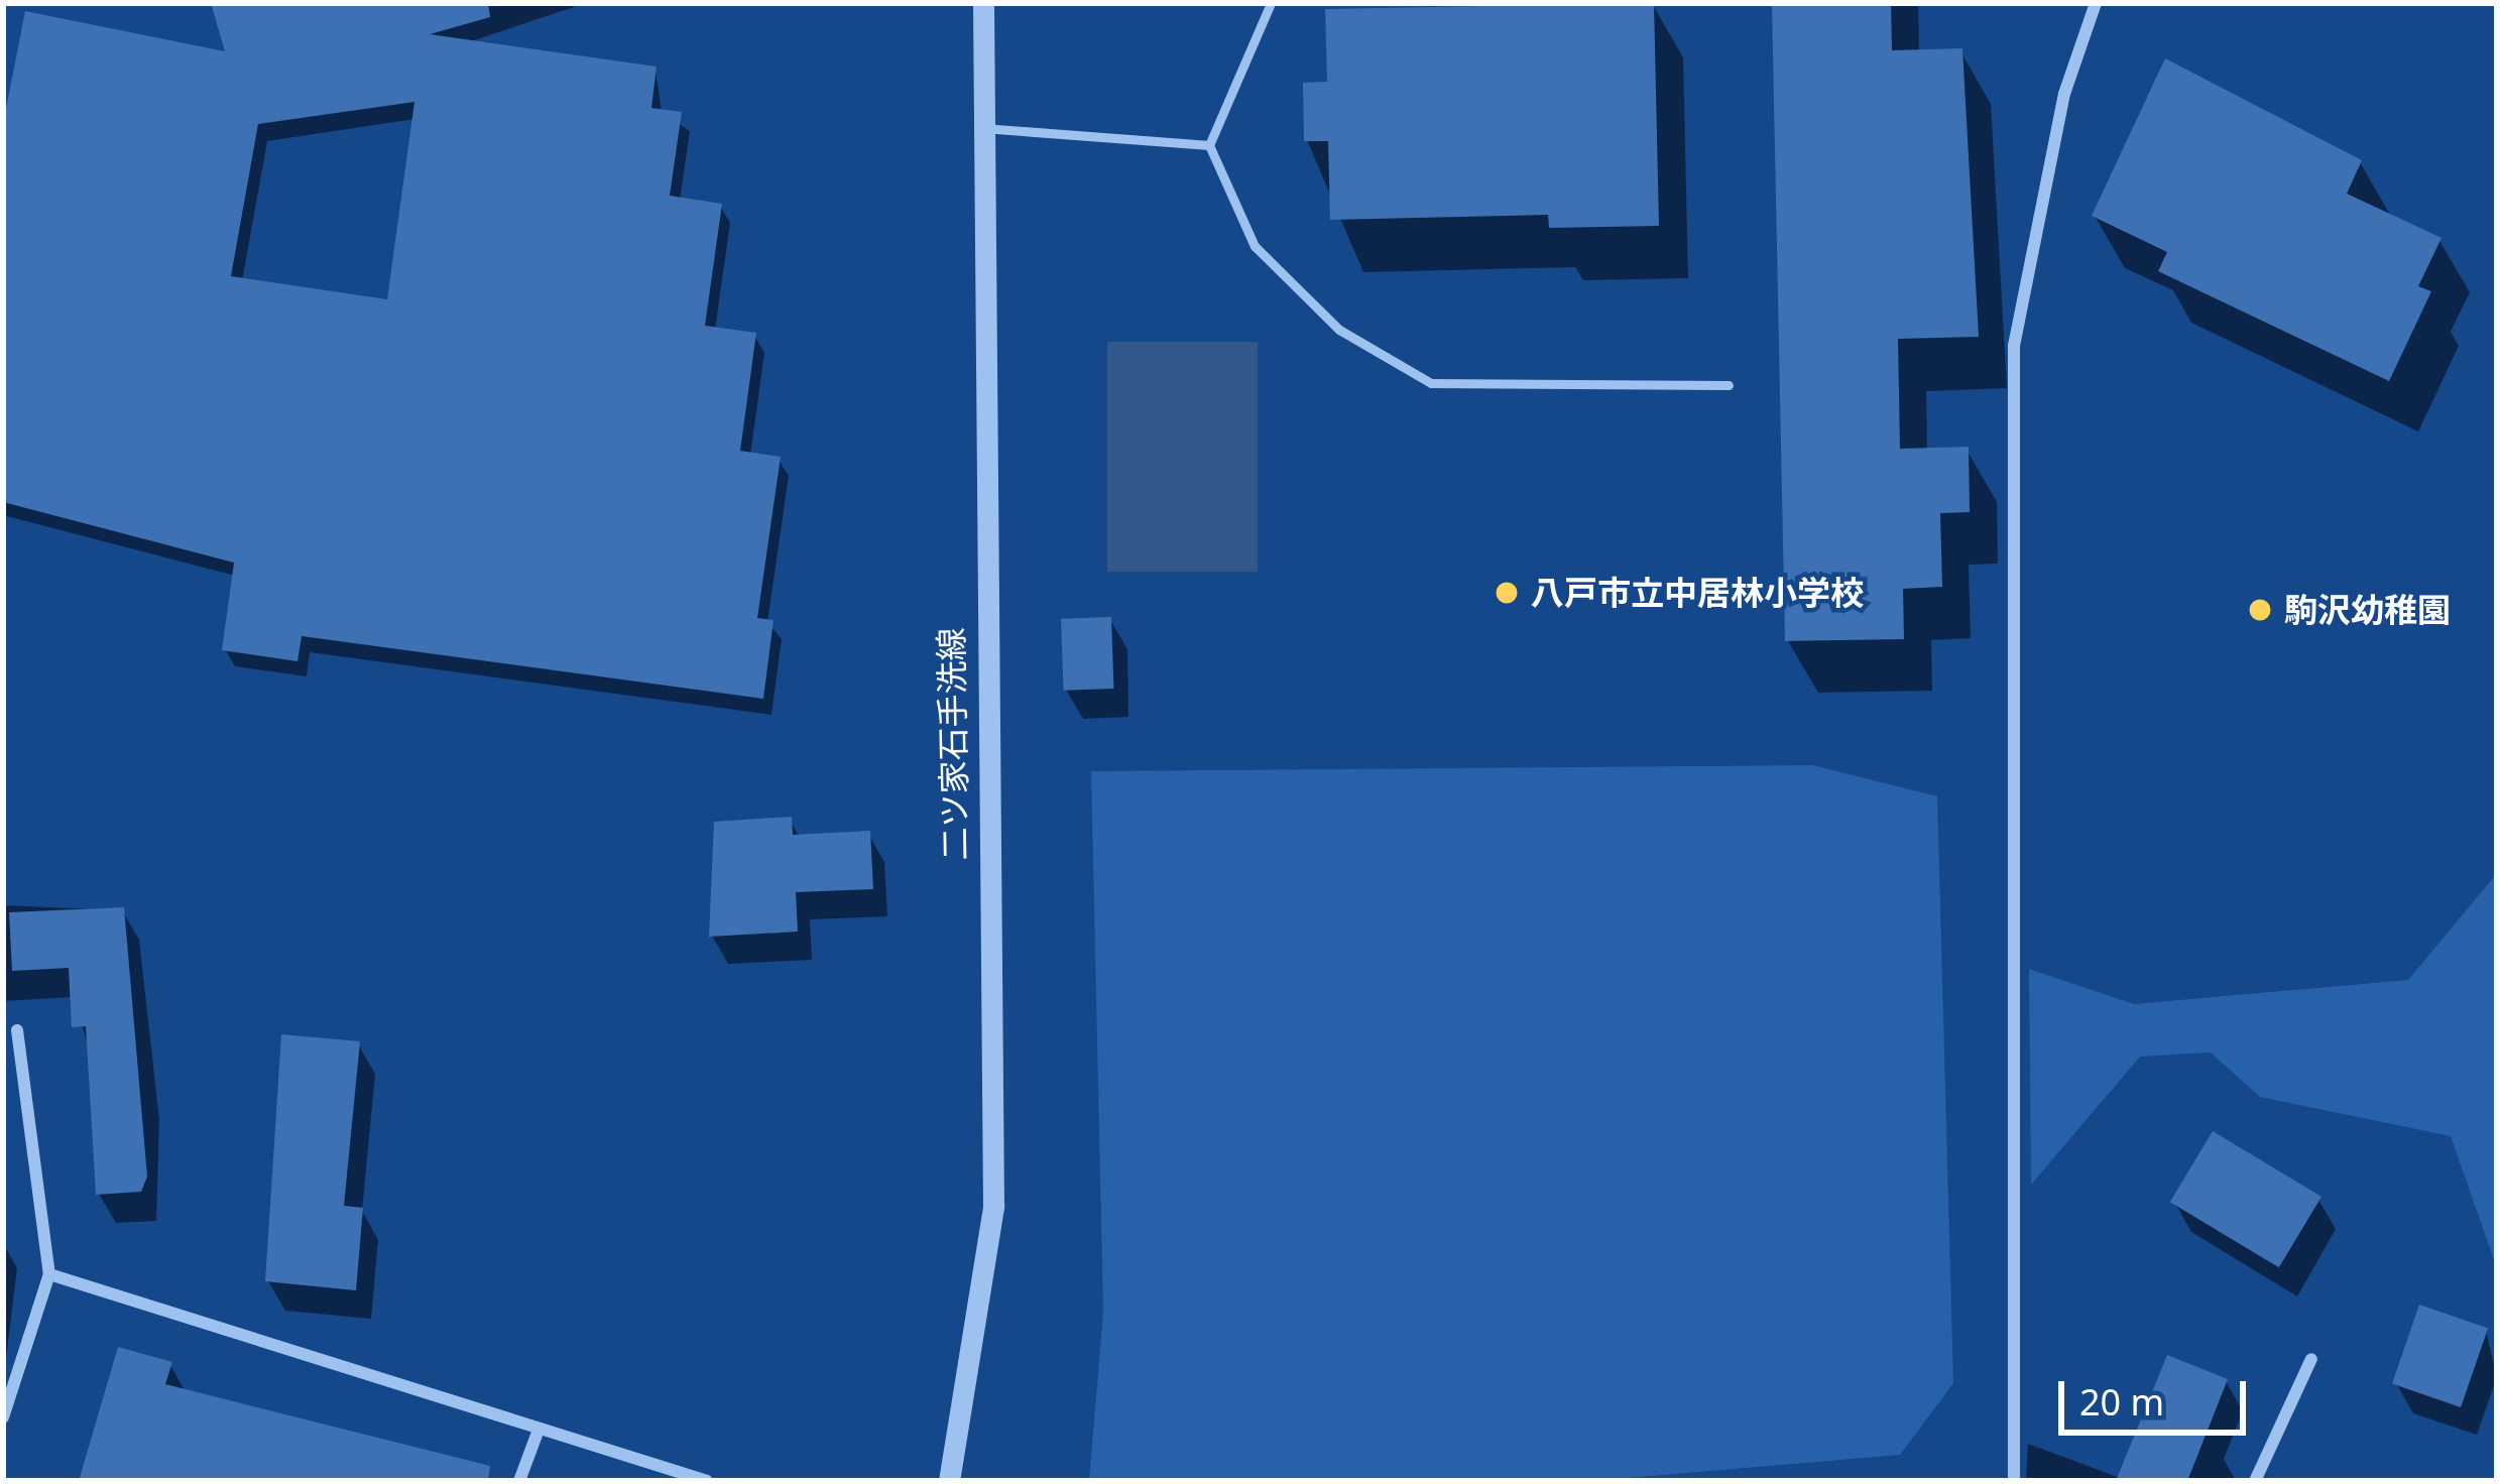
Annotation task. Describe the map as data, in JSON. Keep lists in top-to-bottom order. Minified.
{"streets":{"street":["二ツ家石手洗線"]},"places":["八戸市立中居林小学校","駒沢幼稚園"],"scale_bar":"20 m"}
